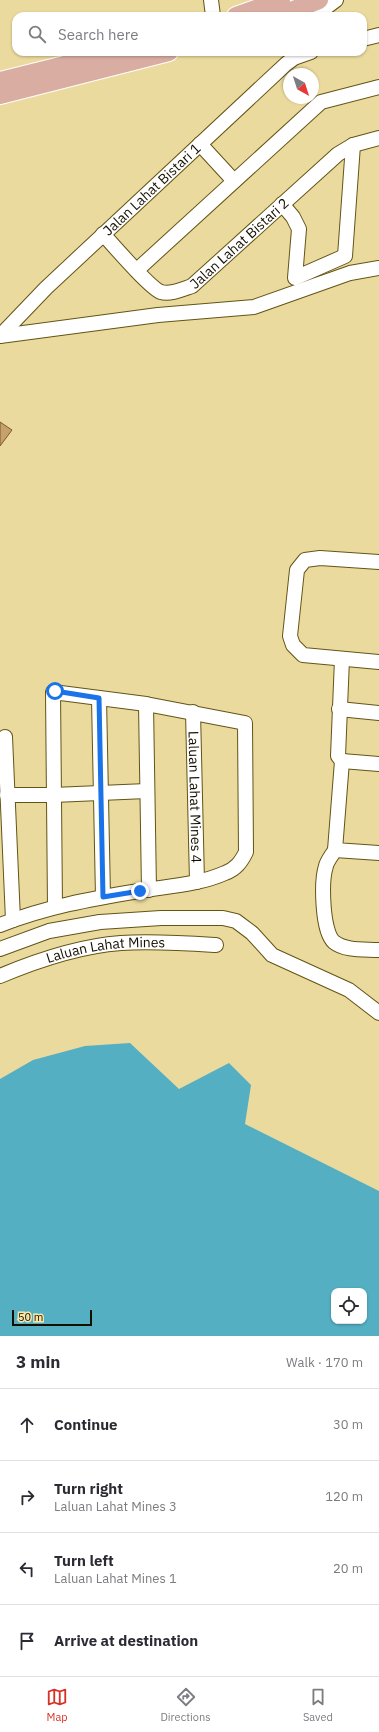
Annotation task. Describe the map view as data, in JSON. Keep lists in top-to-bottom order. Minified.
{"streets":{"street":["Jalan Lahat Bistari 1","Jalan Lahat Bistari 2","Laluan Lahat Mines 4","Laluan Lahat Mines"]},"crossings":[["Jalan Lahat Bistari 1","Jalan Lahat Bistari 2"]],"scale_bar":"50 m","north":"bottom right","page":{"search":"Search here","scale":"50 m","heading":["3 min","Walk · 170 m"],"list":[["Continue","30 m"],["Turn right","Laluan Lahat Mines 3","120 m"],["Turn left","Laluan Lahat Mines 1","20 m"],"Arrive at destination"],"nav":["Map","Directions","Saved"]}}
